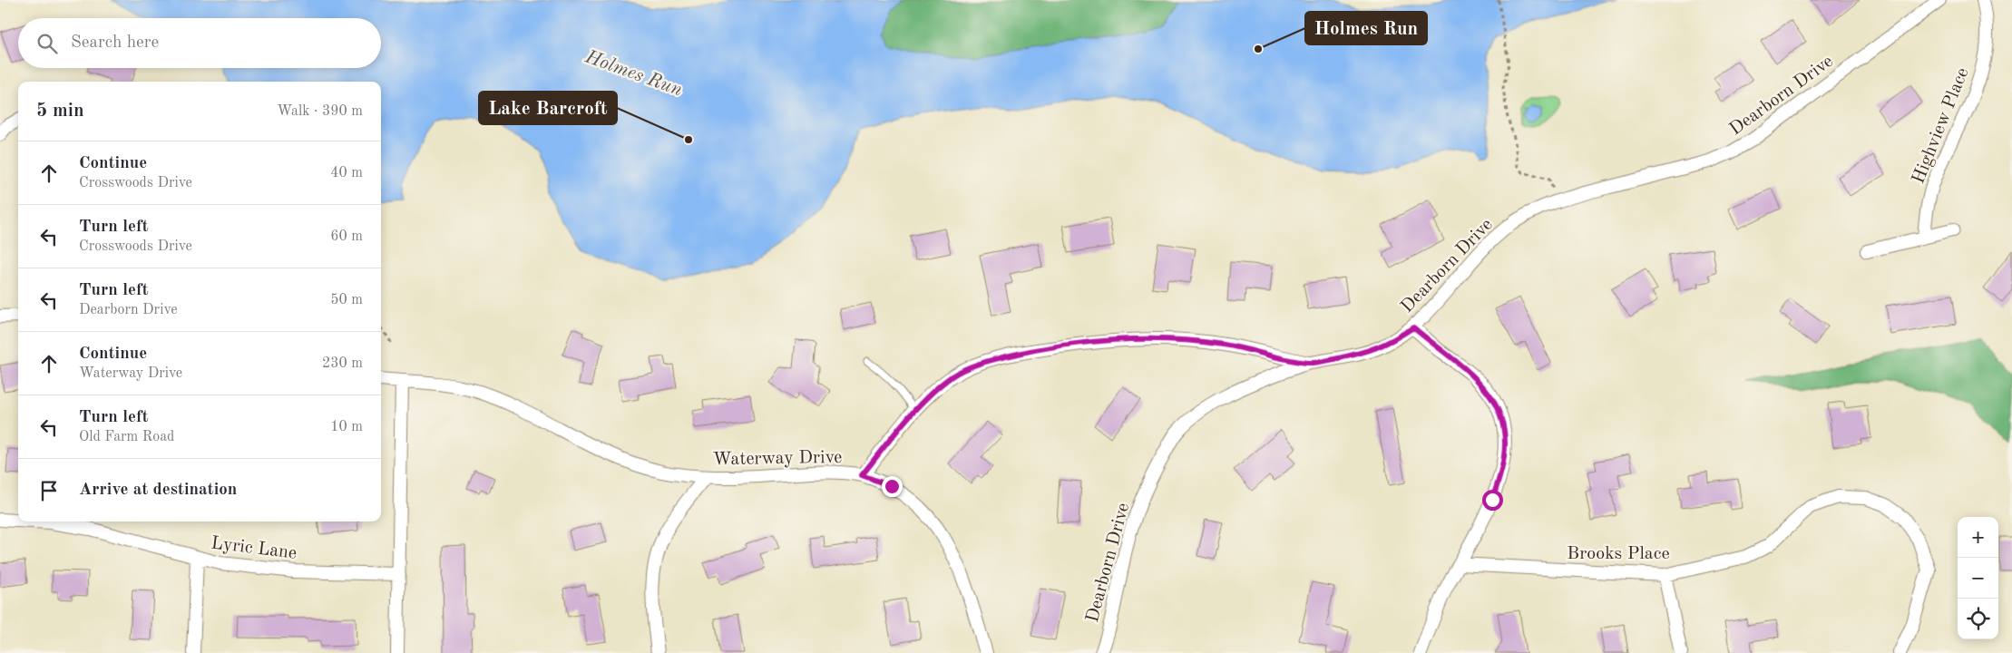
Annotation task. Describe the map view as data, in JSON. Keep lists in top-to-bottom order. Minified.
{"streets":{"street":["Dearborn Drive","Highview Place","Waterway Drive","Lyric Lane","Brooks Place"]},"crossings":[["Dearborn Drive","Waterway Drive"]],"water":["Holmes Run"],"places":["Holmes Run","Lake Barcroft"],"page":{"search":"Search here","heading":["5 min","Walk · 390 m"],"list":[["Continue","Crosswoods Drive","40 m"],["Turn left","Crosswoods Drive","60 m"],["Turn left","Dearborn Drive","50 m"],["Continue","Waterway Drive","230 m"],["Turn left","Old Farm Road","10 m"],"Arrive at destination"],"map_buttons":["+","−"]}}
